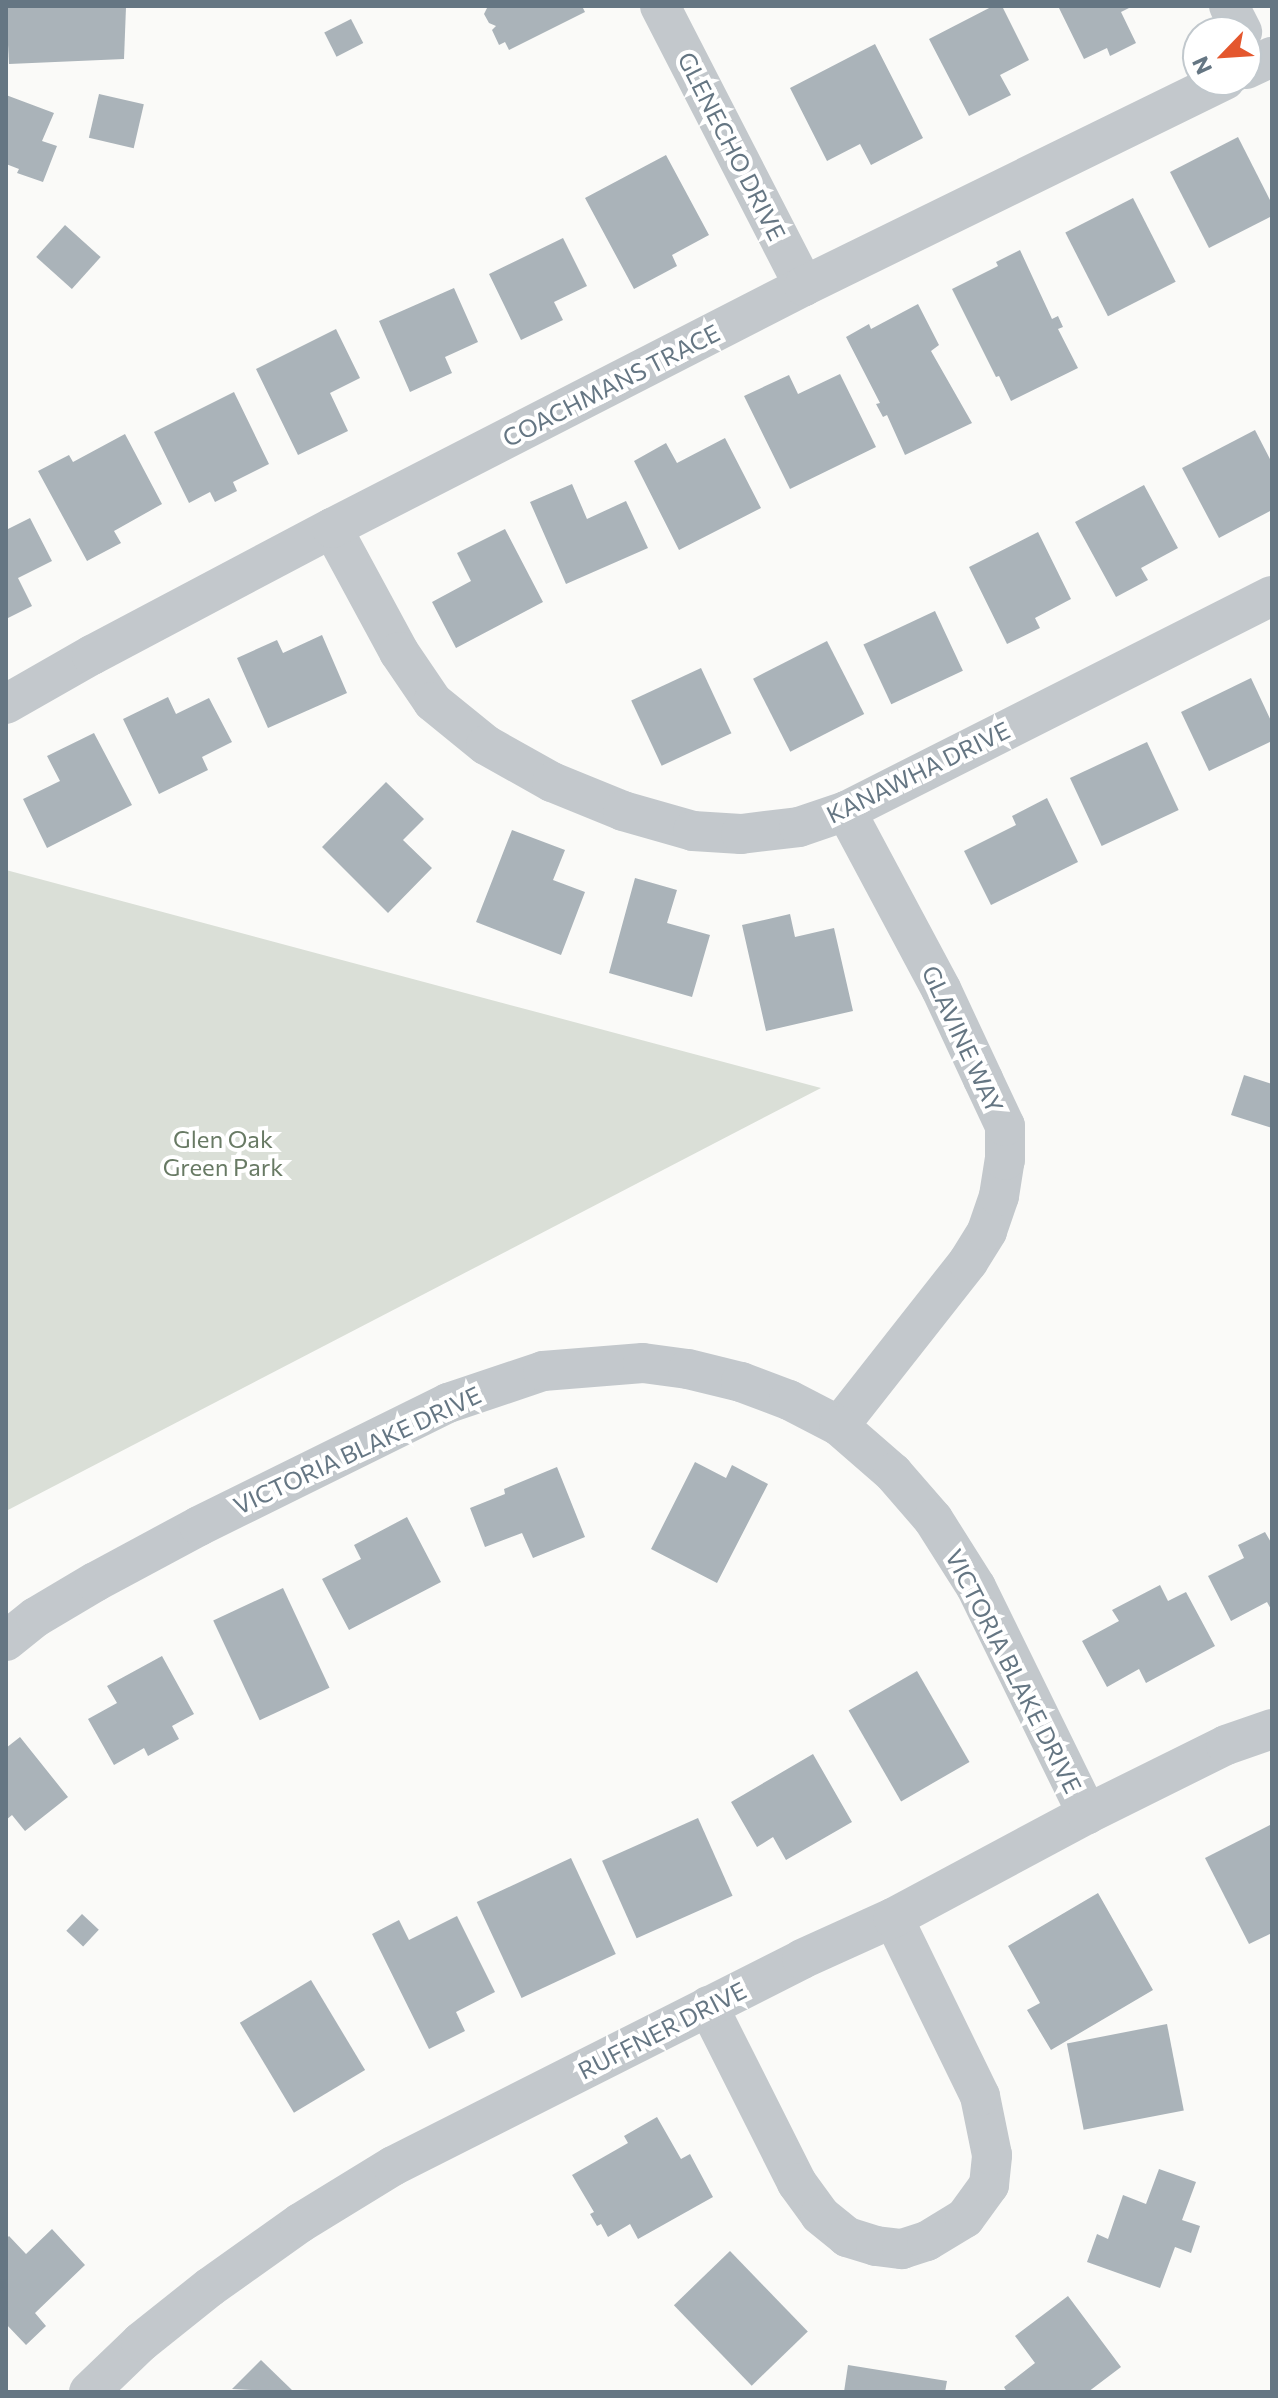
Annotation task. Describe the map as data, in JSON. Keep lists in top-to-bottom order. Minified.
{"streets":{"street":["GLENECHO DRIVE","COACHMANS TRACE","KANAWHA DRIVE","GLAVINE WAY","VICTORIA BLAKE DRIVE","RUFFNER DRIVE"]},"crossings":[["GLENECHO DRIVE","COACHMANS TRACE"],["COACHMANS TRACE","KANAWHA DRIVE"],["KANAWHA DRIVE","GLAVINE WAY"],["GLAVINE WAY","VICTORIA BLAKE DRIVE"],["VICTORIA BLAKE DRIVE","RUFFNER DRIVE"]],"parks":["Glen Oak Green Park"],"north":"bottom left"}
